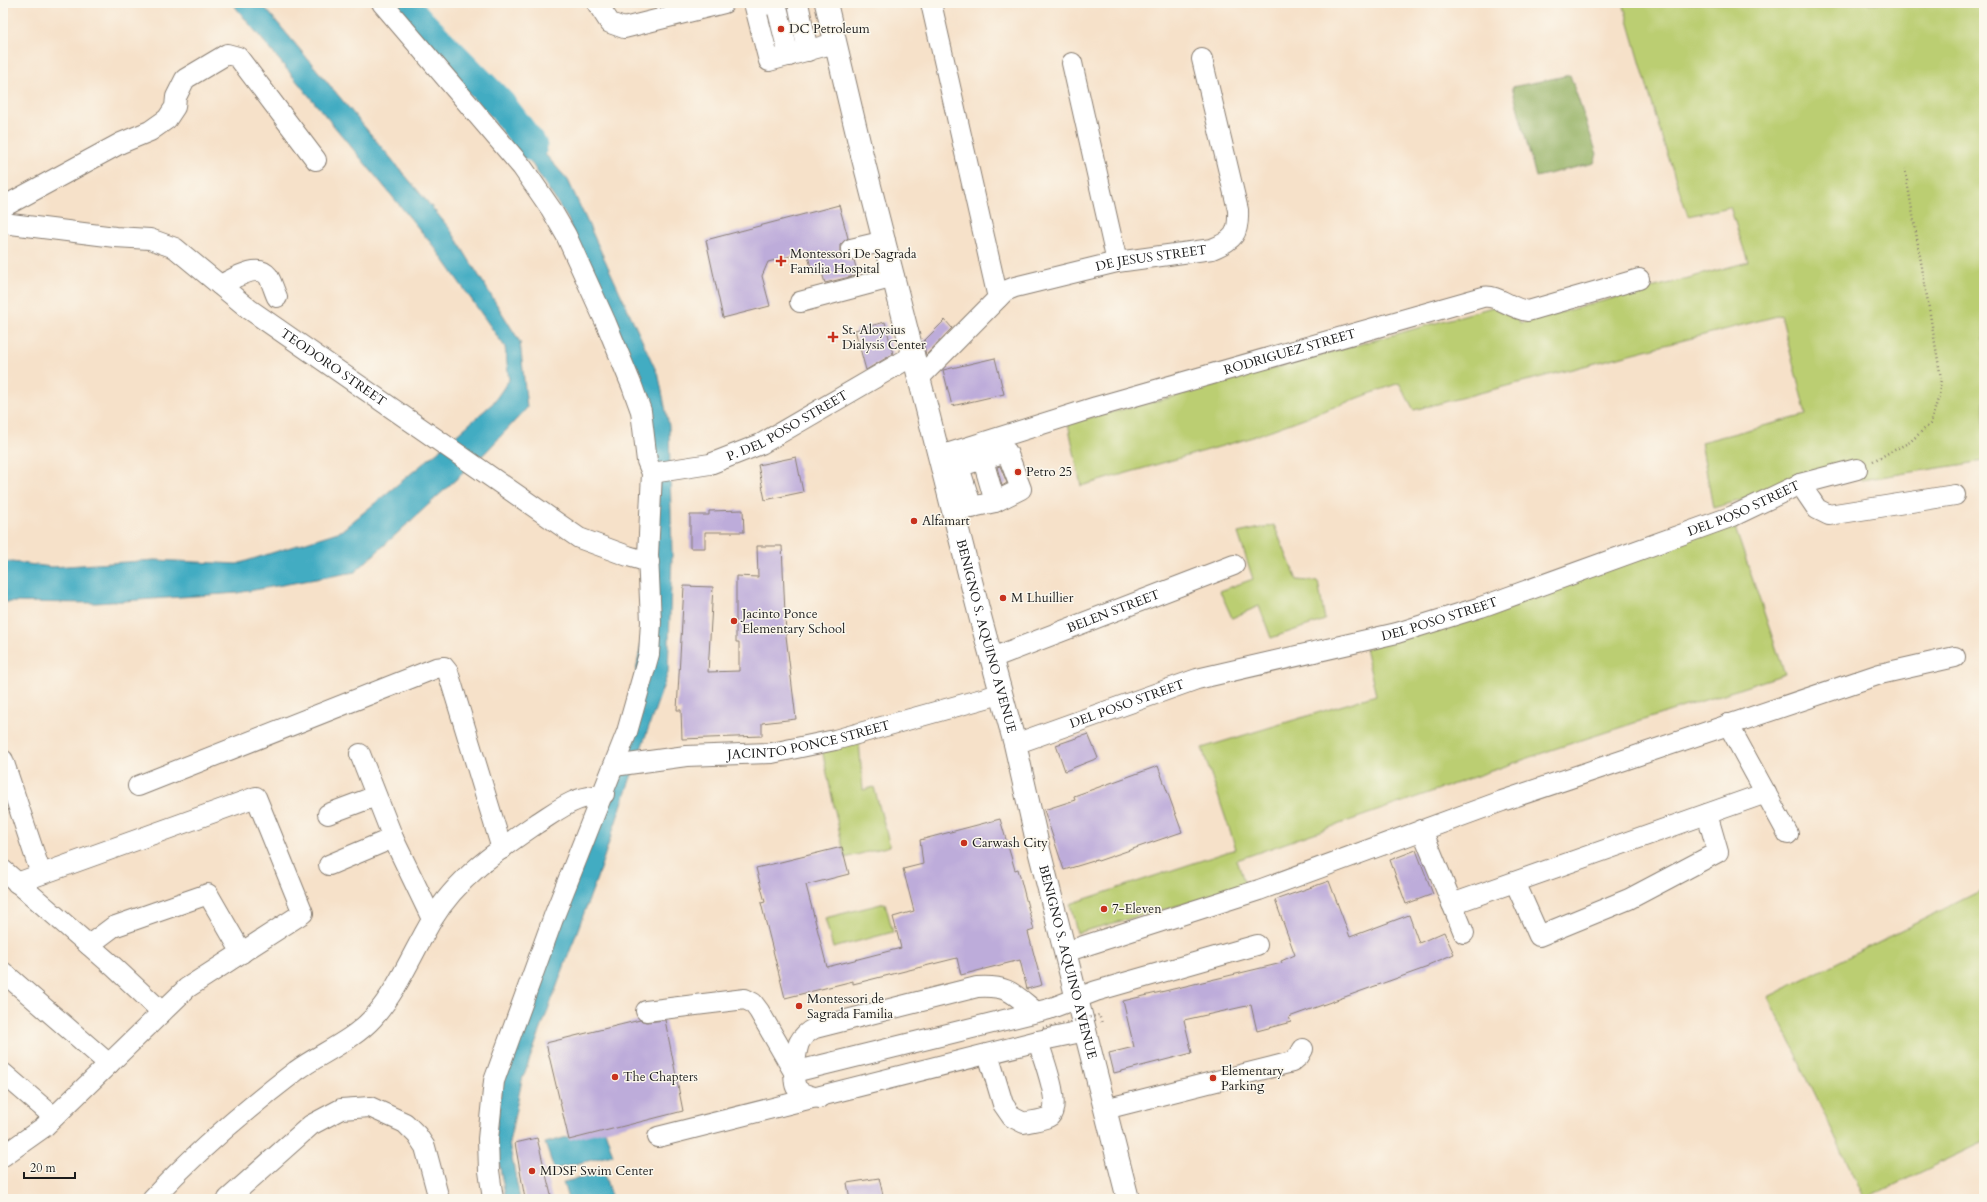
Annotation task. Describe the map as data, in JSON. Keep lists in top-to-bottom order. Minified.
{"streets":{"main road":["BENIGNO S. AQUINO AVENUE"],"street":["DE JESUS STREET","RODRIGUEZ STREET","TEODORO STREET","P. DEL POSO STREET","DEL POSO STREET","BELEN STREET","JACINTO PONCE STREET"]},"crossings":[["DE JESUS STREET","BENIGNO S. AQUINO AVENUE"],["RODRIGUEZ STREET","BENIGNO S. AQUINO AVENUE"],["P. DEL POSO STREET","BENIGNO S. AQUINO AVENUE"],["DEL POSO STREET","BENIGNO S. AQUINO AVENUE"],["BELEN STREET","BENIGNO S. AQUINO AVENUE"],["BENIGNO S. AQUINO AVENUE","JACINTO PONCE STREET"]],"places":{"other":["DC Petroleum","Petro 25","Alfamart","M Lhuillier","Jacinto Ponce Elementary School","Carwash City","7-Eleven","Montessori de Sagrada Familia","The Chapters","Elementary Parking","MDSF Swim Center"],"health":["Montessori De Sagrada Familia Hospital","St. Aloysius Dialysis Center"]},"scale_bar":"20 m"}
